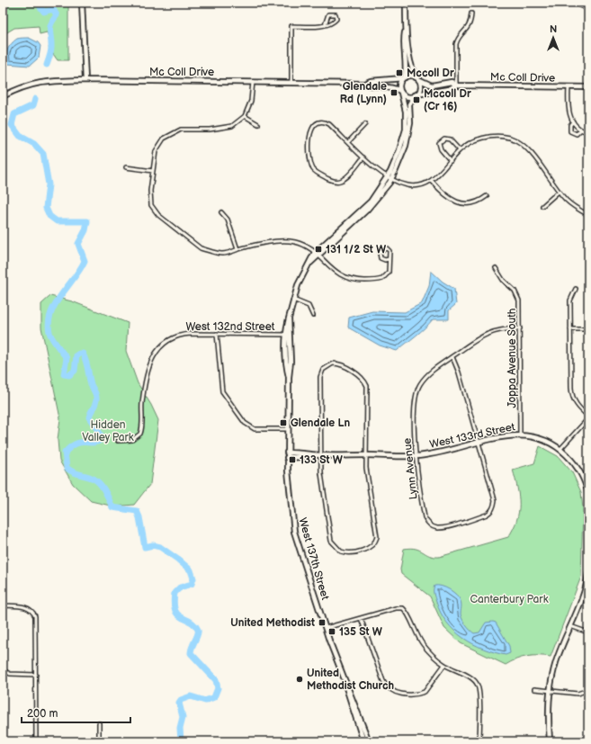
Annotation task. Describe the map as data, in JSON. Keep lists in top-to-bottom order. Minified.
{"streets":{"main road":["Mc Coll Drive","West 133rd Street","West 137th Street"],"street":["West 132nd Street","Joppa Avenue South","Lynn Avenue"]},"crossings":[["West 132nd Street","West 137th Street"],["Joppa Avenue South","West 133rd Street"],["West 133rd Street","Lynn Avenue"],["West 133rd Street","West 137th Street"]],"parks":["Hidden Valley Park","Canterbury Park"],"places":{"transit":["Mccoll Dr","Glendale Rd (Lynn)","Mccoll Dr (Cr 16)","131 1/2 St W","Glendale Ln","133 St W","United Methodist","135 St W"],"other":["United Methodist Church"]},"scale_bar":"200 m","north":"top"}
